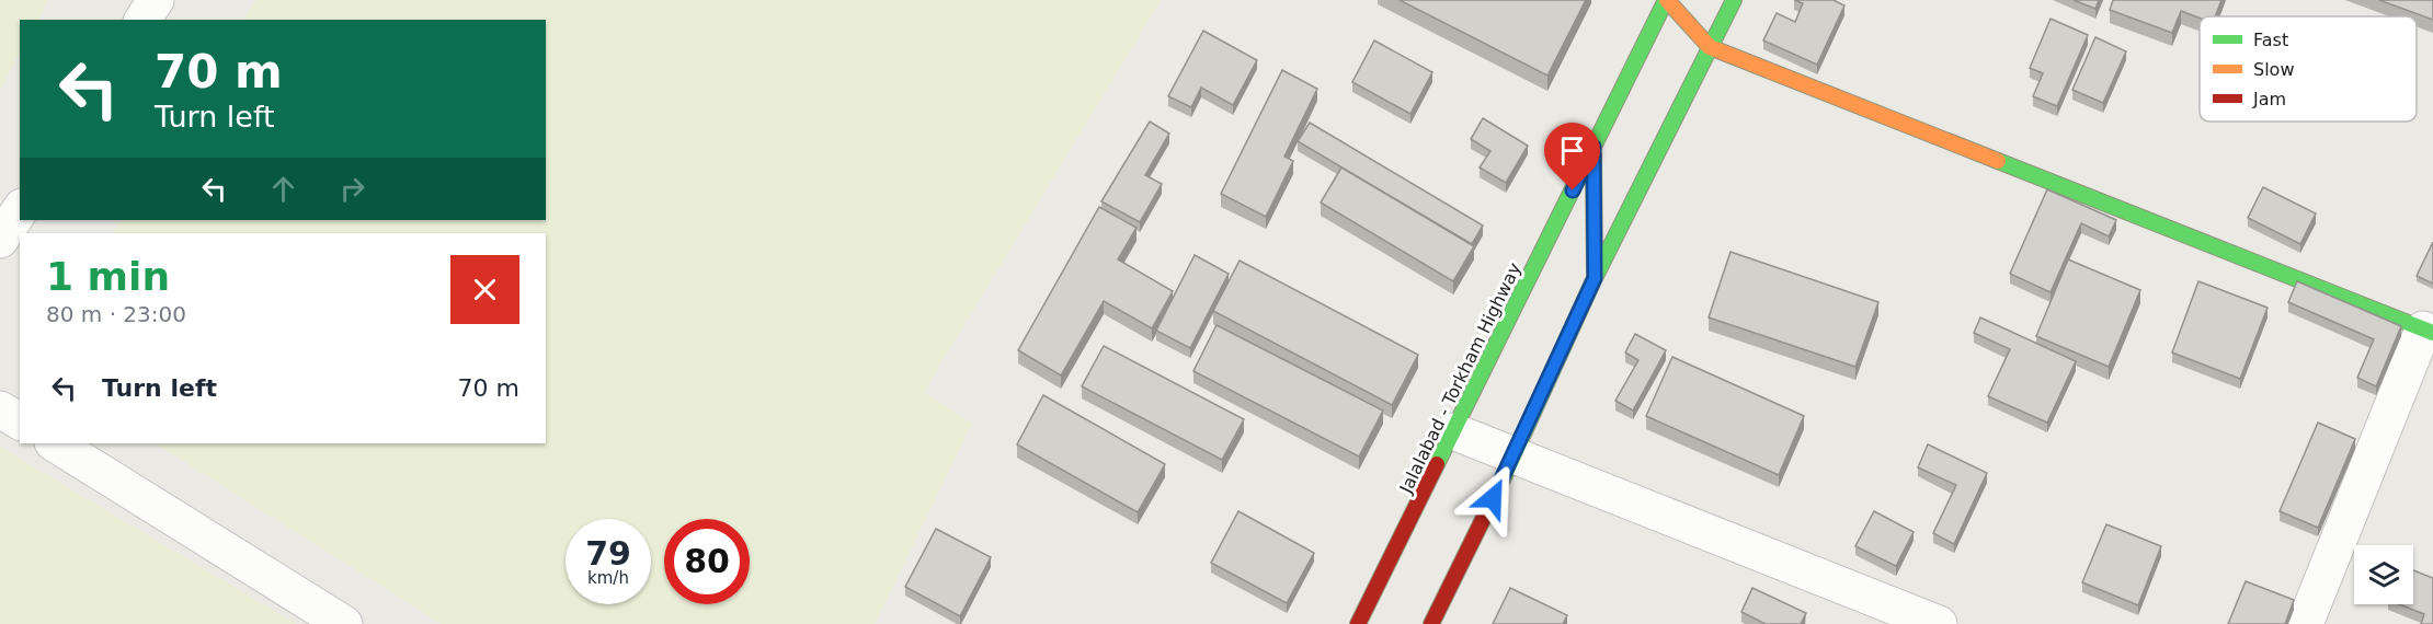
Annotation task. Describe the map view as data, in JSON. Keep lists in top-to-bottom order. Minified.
{"streets":{"main road":["Jalalabad - Torkham Highway"]},"legend":["Fast","Slow","Jam"],"page":{"turn":["70 m","Turn left"],"heading":["1 min","80 m · 23:00"],"list":[{"name":"Turn left","value":"70 m"}],"speed":"79 km/h","limit":"80"}}
